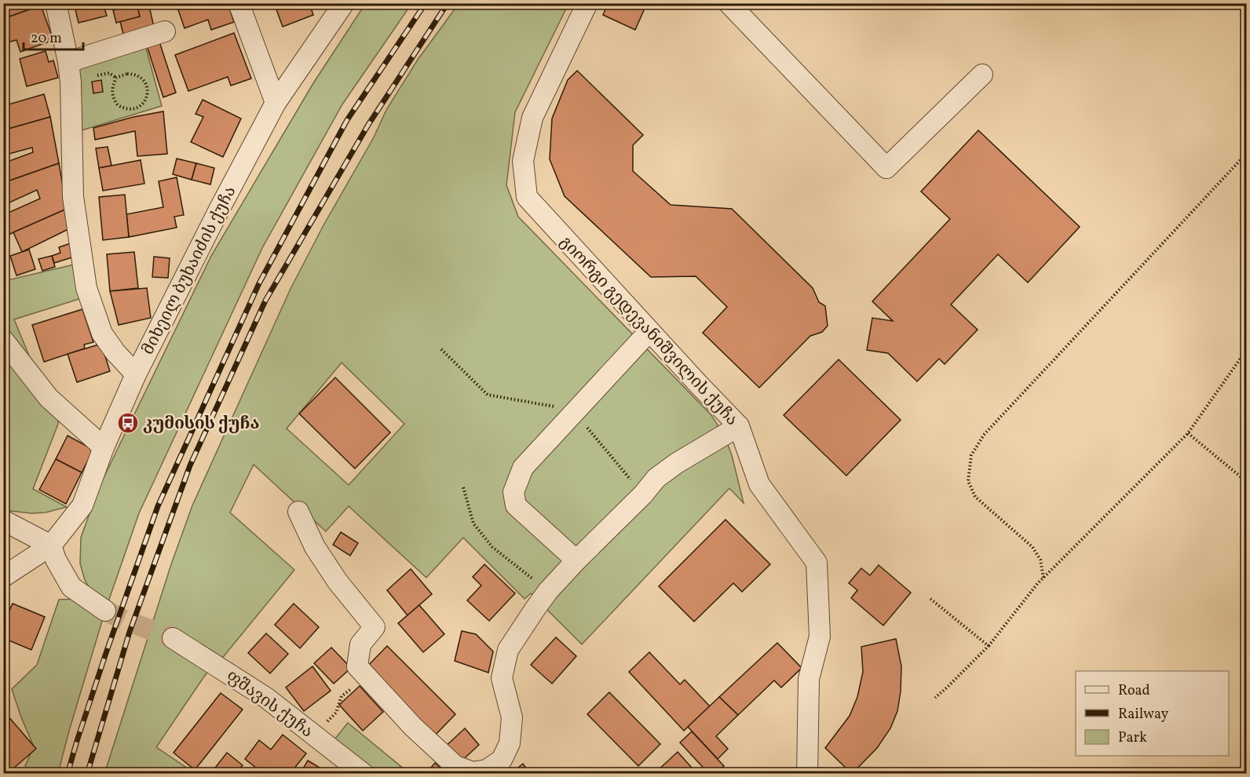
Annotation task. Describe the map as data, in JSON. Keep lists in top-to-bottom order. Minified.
{"streets":{"street":["მიხეილ ბუხაიძის ქუჩა","გიორგი გედევანიშვილის ქუჩა","ფშავის ქუჩა"]},"places":{"bus stop":["კუმისის ქუჩა"]},"legend":["Road","Railway","Park"],"scale_bar":"20 m"}
